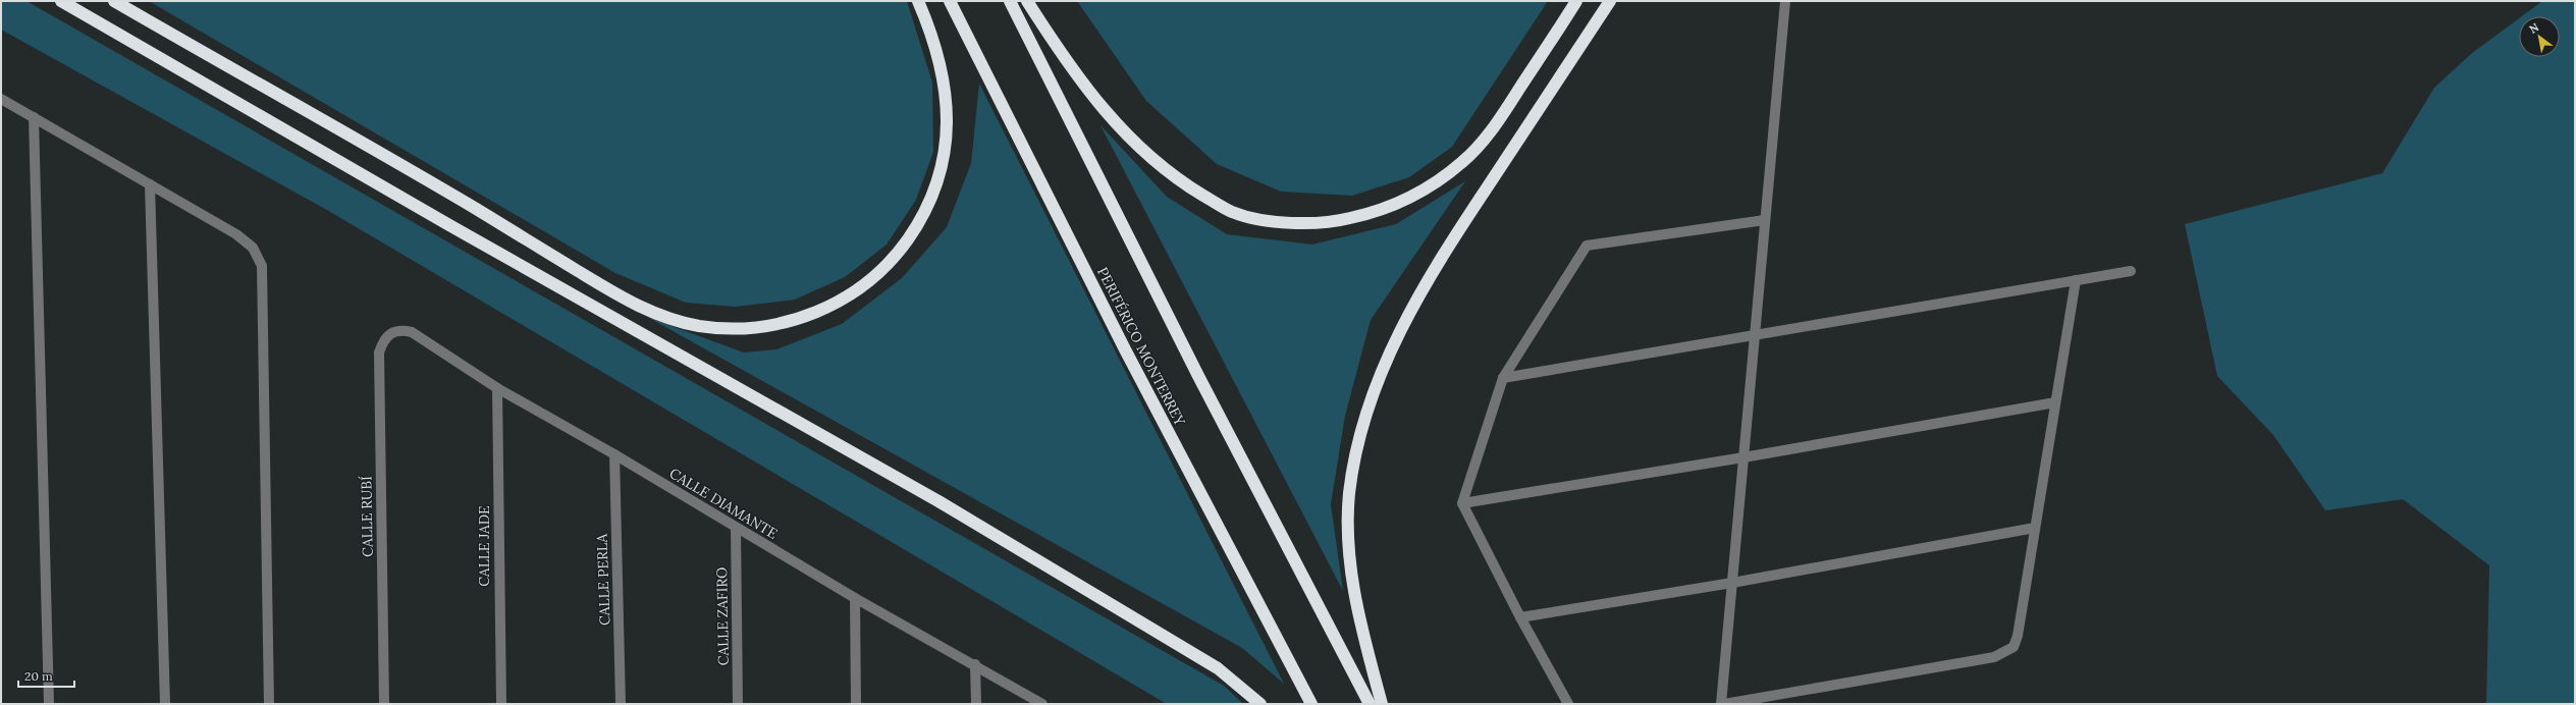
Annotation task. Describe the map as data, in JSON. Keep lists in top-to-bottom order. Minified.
{"streets":{"highway":["PERIFÉRICO MONTERREY"],"street":["CALLE DIAMANTE","CALLE RUBÍ","CALLE JADE","CALLE PERLA","CALLE ZAFIRO"]},"crossings":[["CALLE DIAMANTE","CALLE RUBÍ"],["CALLE DIAMANTE","CALLE JADE"],["CALLE DIAMANTE","CALLE PERLA"],["CALLE DIAMANTE","CALLE ZAFIRO"]],"scale_bar":"20 m","north":"top left"}
